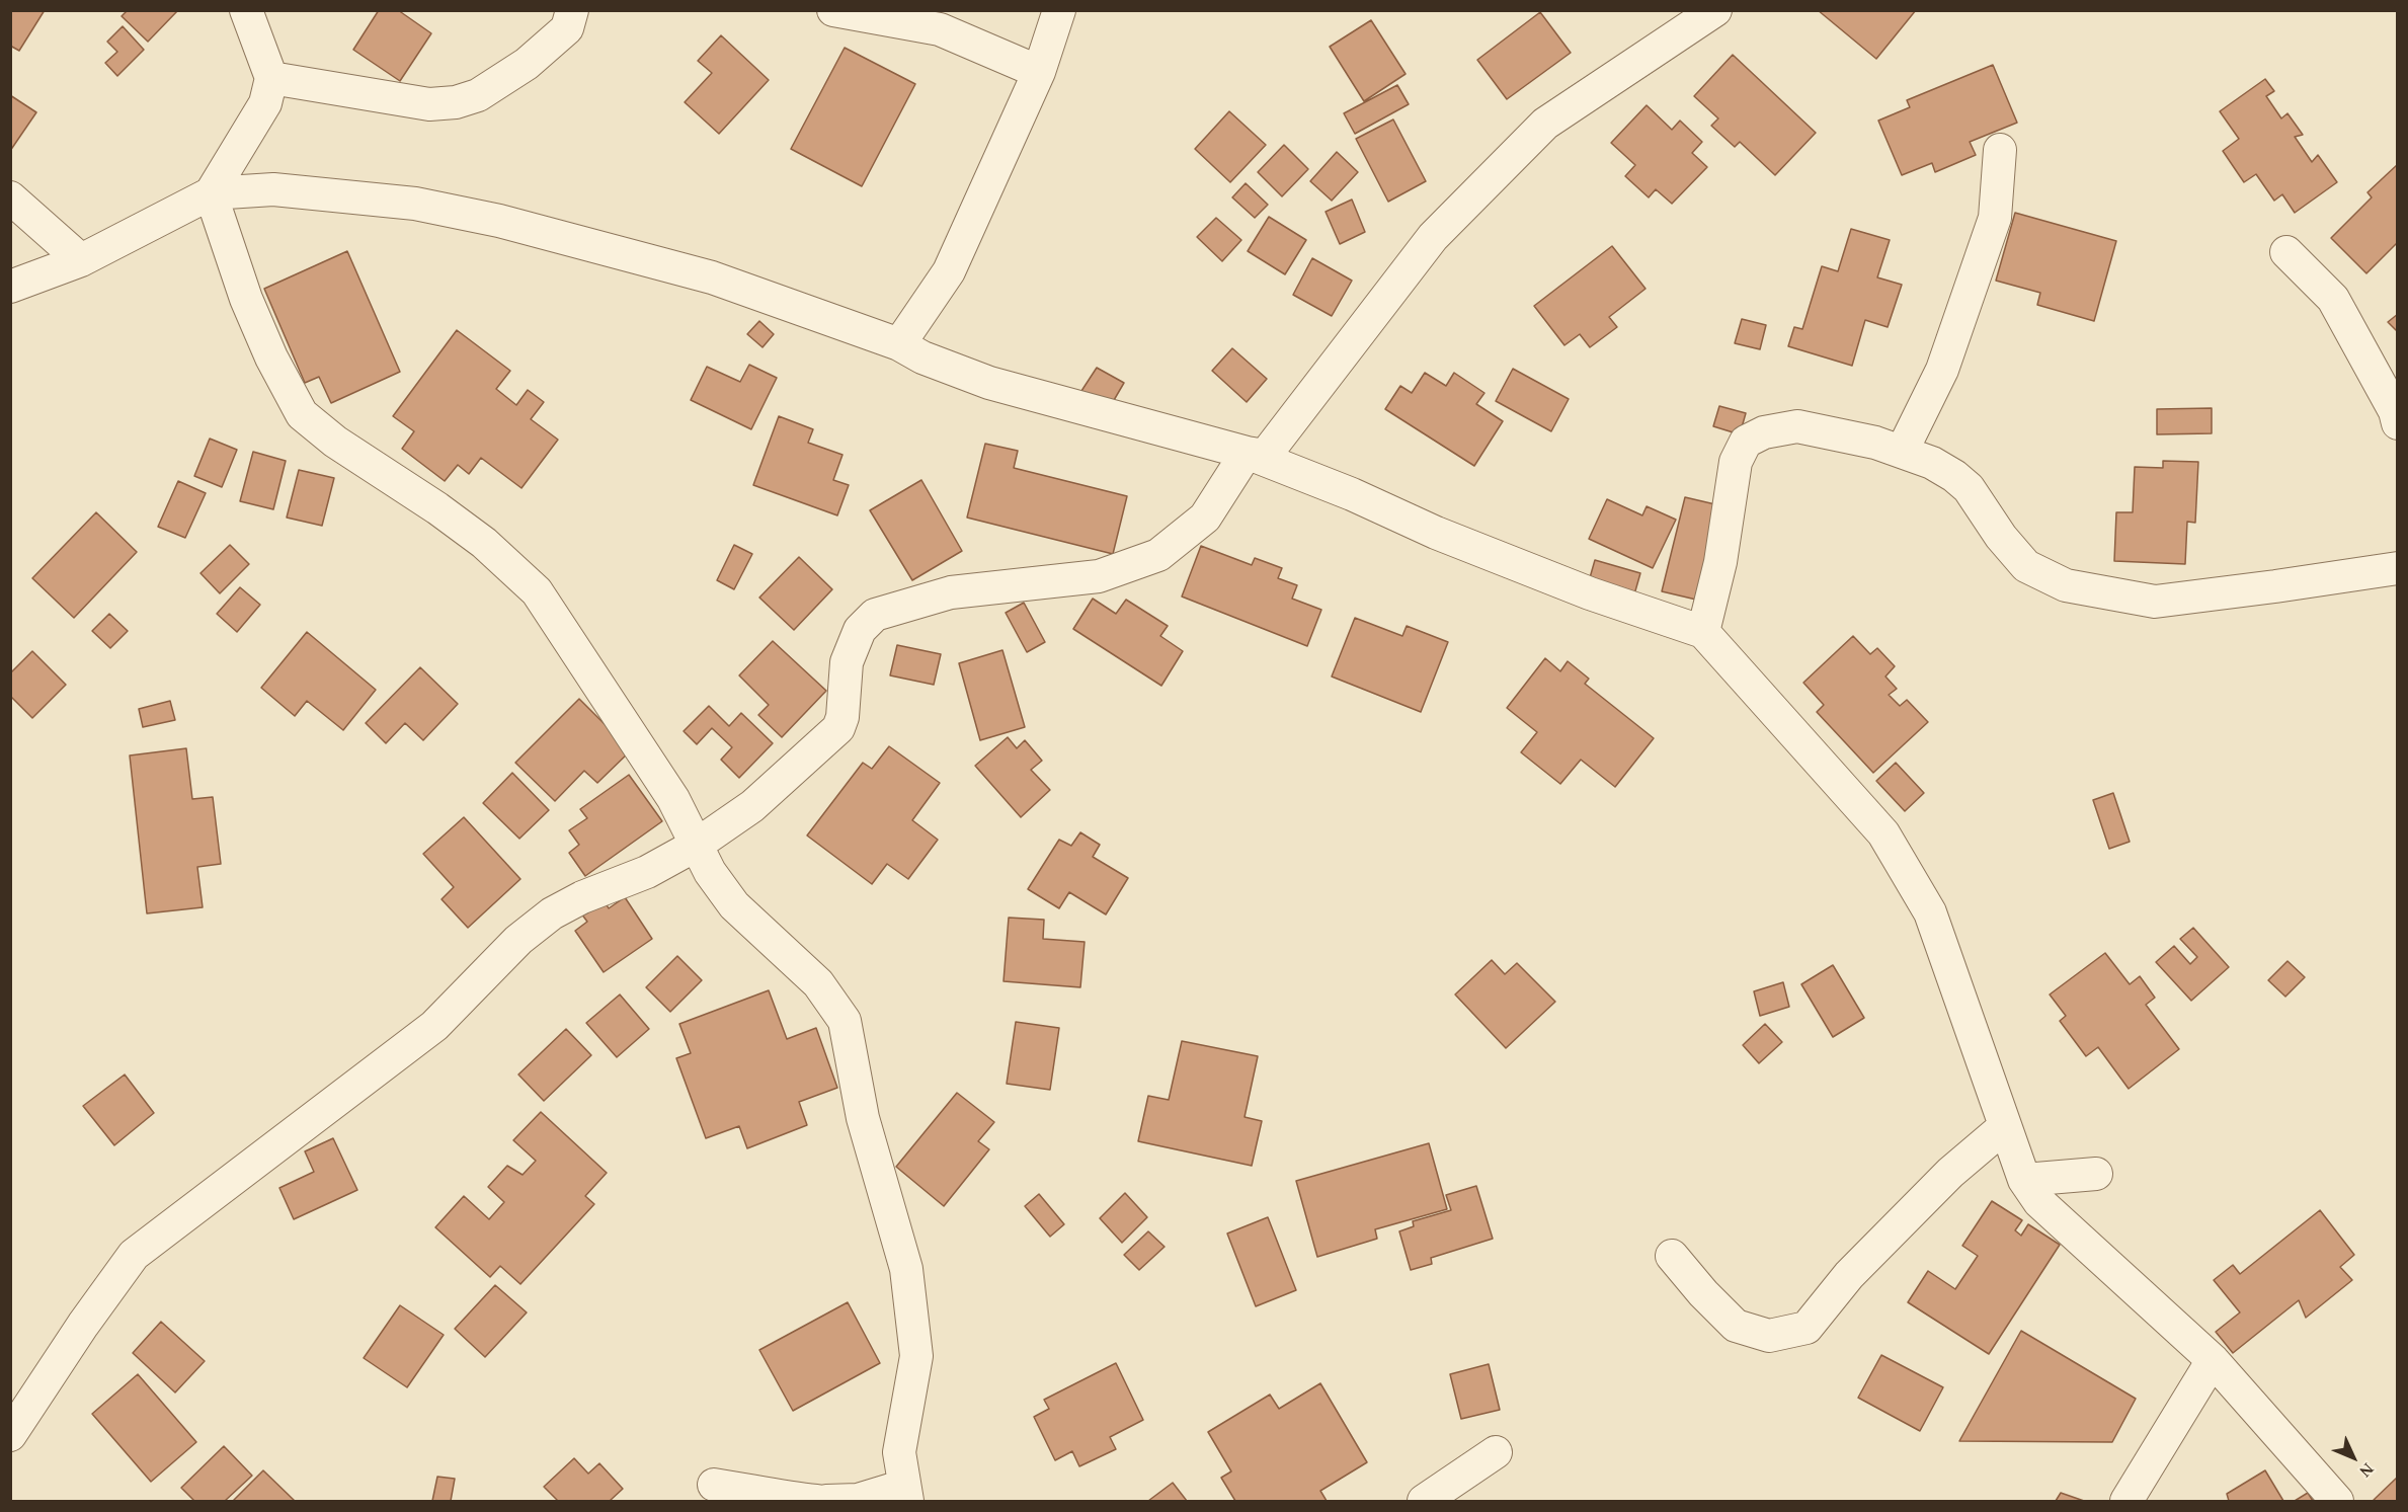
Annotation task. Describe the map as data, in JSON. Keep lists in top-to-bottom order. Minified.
{"north":"bottom right"}
